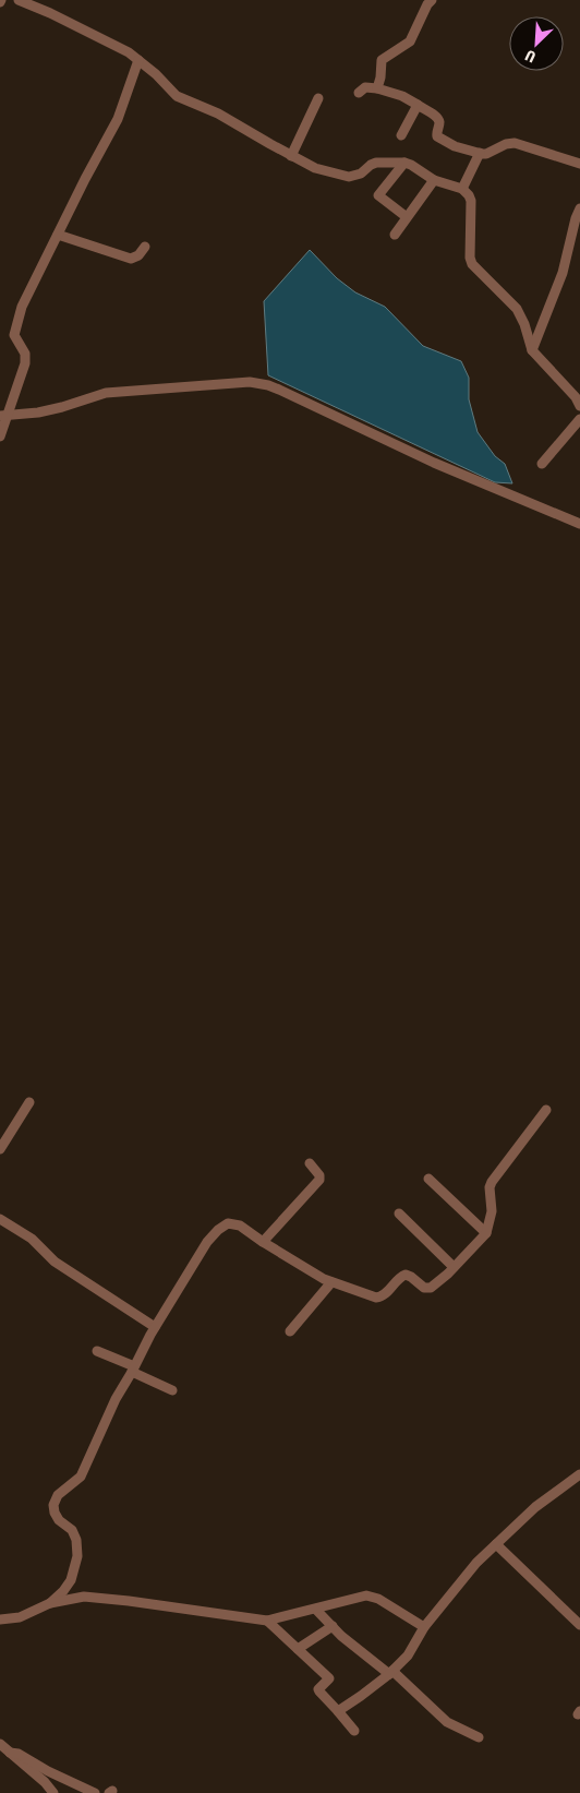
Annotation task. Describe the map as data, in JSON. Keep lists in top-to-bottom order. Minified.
{"north":"bottom left"}
